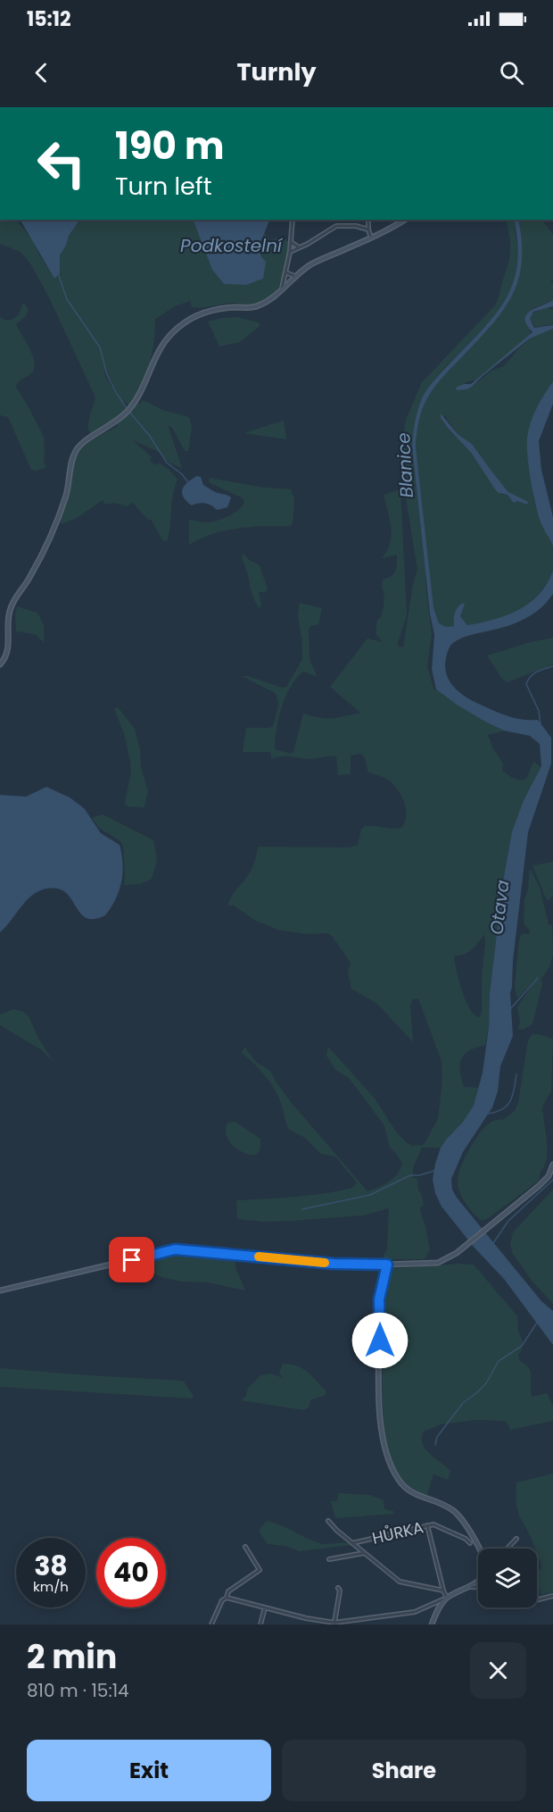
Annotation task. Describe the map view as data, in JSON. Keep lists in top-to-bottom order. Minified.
{"streets":{"street":["HŮRKA"]},"water":["Podkostelní","Blanice","Otava"],"page":{"status":"15:12","header":"Turnly","turn":["190 m","Turn left"],"speed":"38 km/h","limit":"40","heading":["2 min","810 m · 15:14"],"buttons":["Exit","Share"]}}
